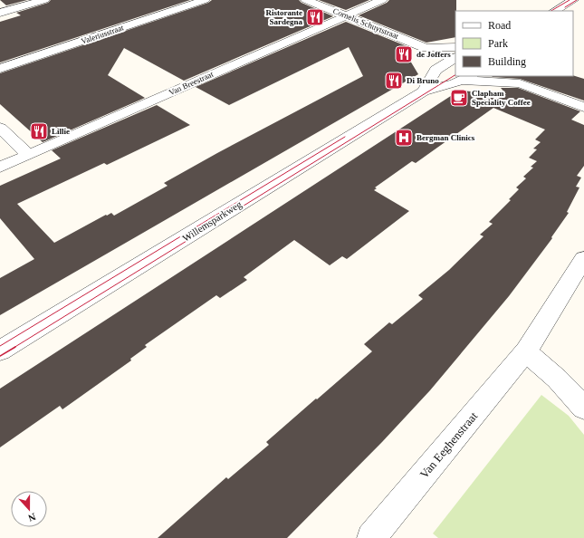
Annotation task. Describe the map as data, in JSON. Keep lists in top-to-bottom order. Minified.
{"streets":{"street":["Cornelis Schuytstraat","Valeriusstraat","Van Breestraat","Willemsparkweg","Van Eeghenstraat"]},"crossings":[["Cornelis Schuytstraat","Van Breestraat"]],"places":{"restaurant":["Ristorante Sardegna","de Joffers","Di Bruno","Lillie"],"cafe":["Clapham Speciality Coffee"],"hospital":["Bergman Clinics"]},"legend":["Road","Park","Building"],"north":"bottom"}
